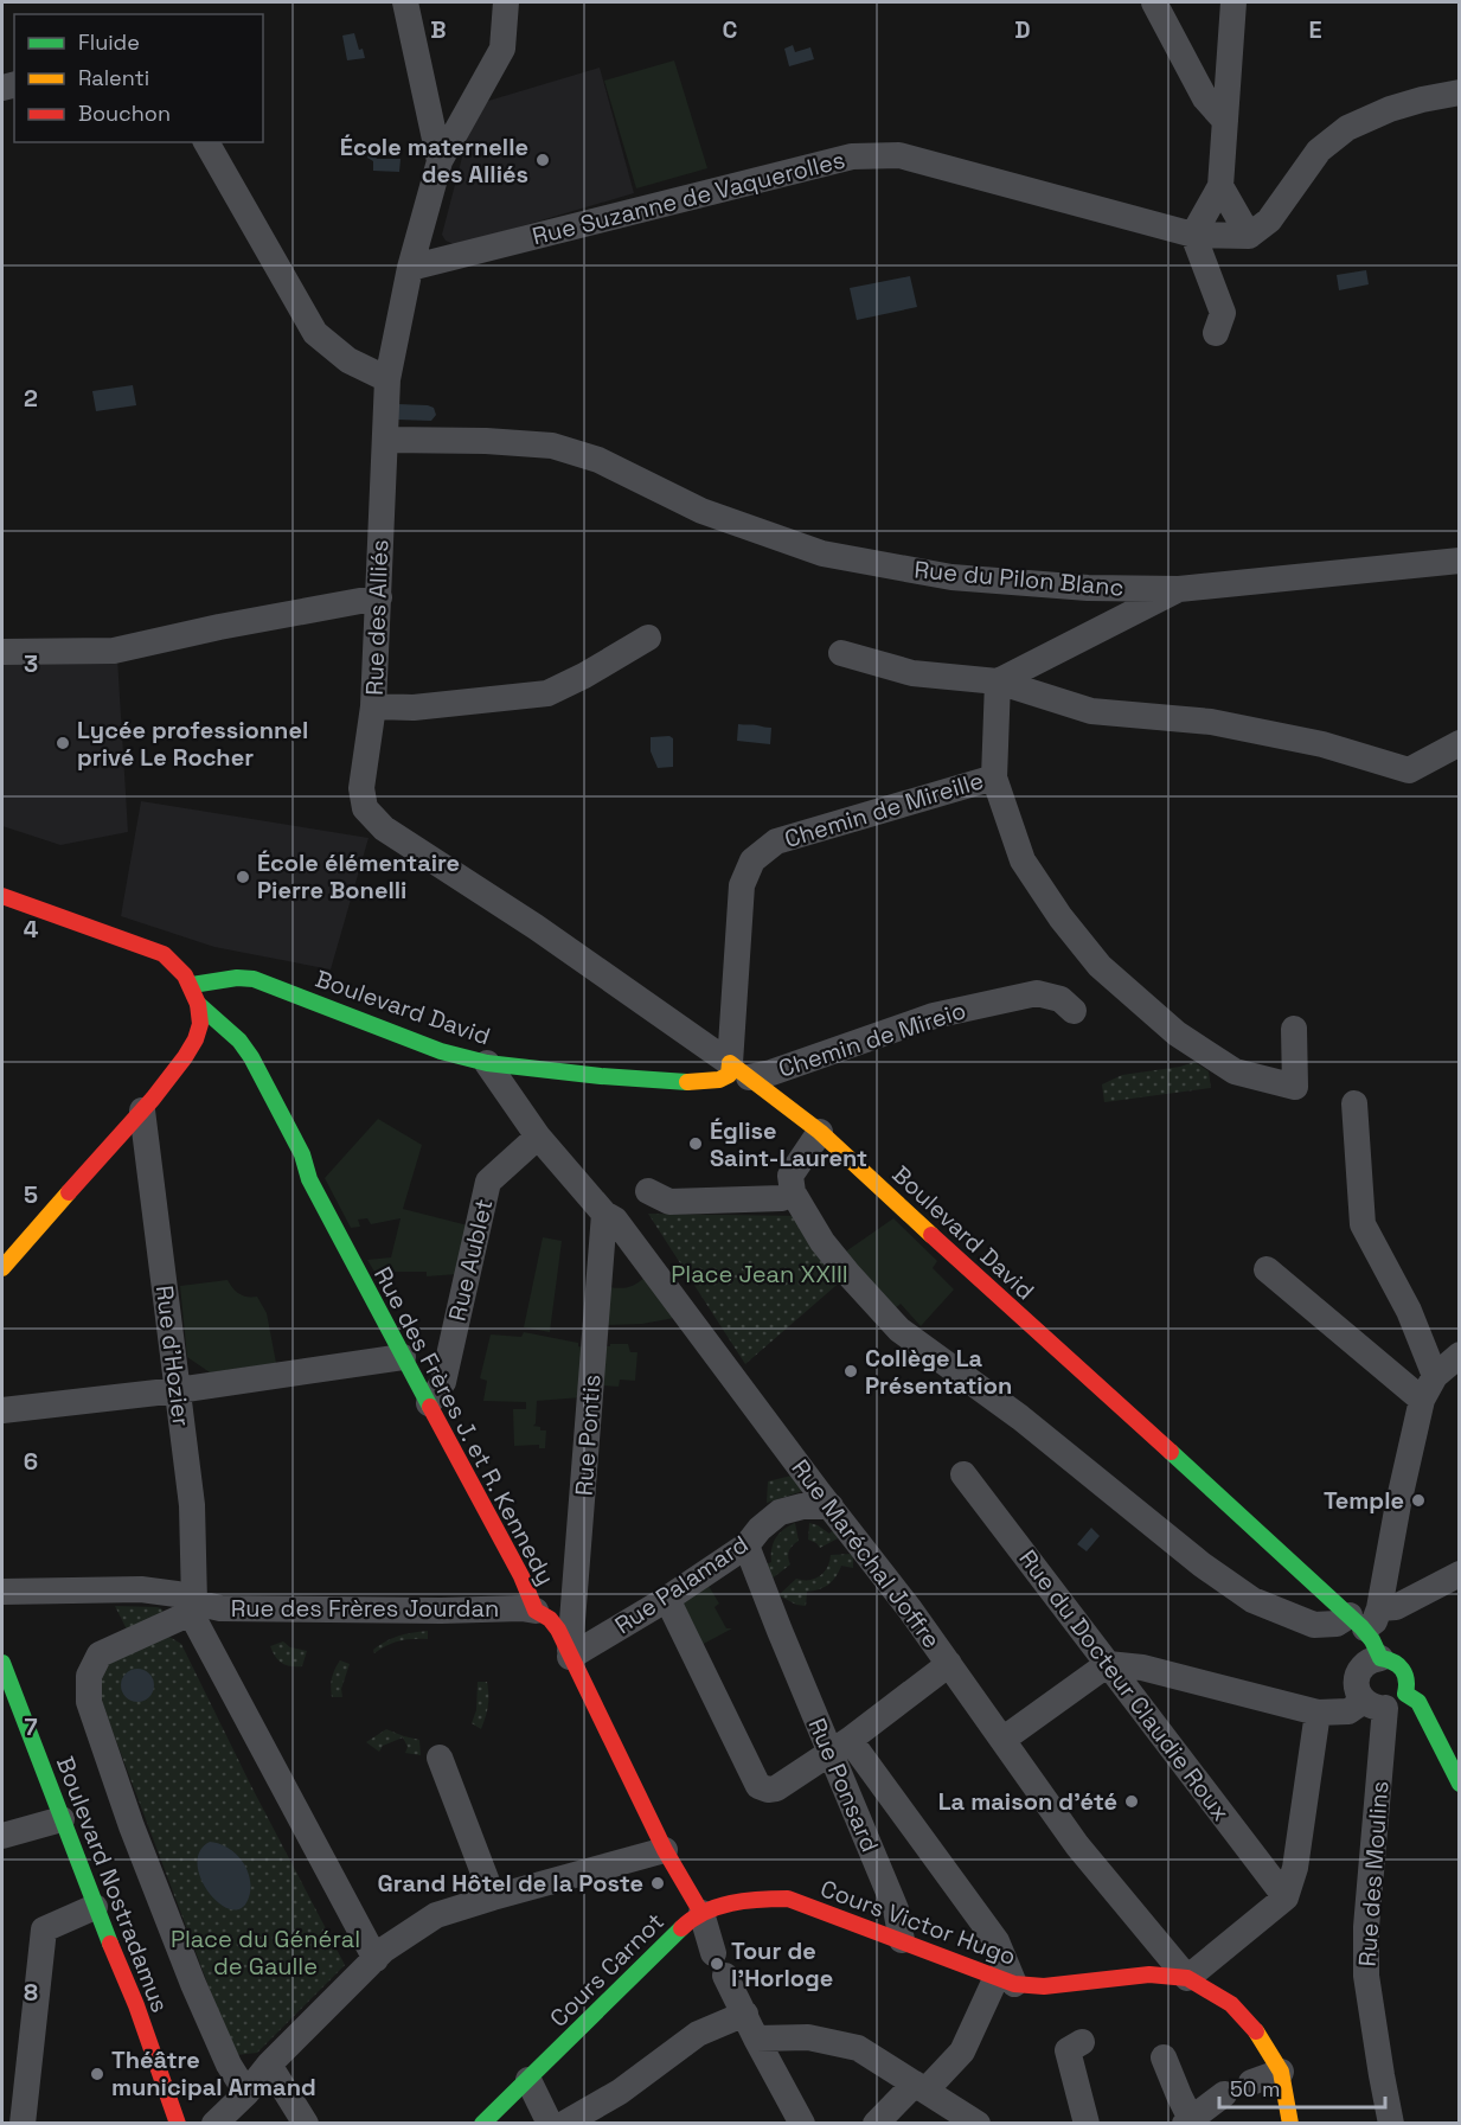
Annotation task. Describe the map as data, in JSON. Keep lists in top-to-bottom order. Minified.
{"streets":{"street":["Rue Suzanne de Vaquerolles","Rue du Pilon Blanc","Rue des Alliés","Chemin de Mireille","Boulevard David","Chemin de Mireio","Rue Aublet","Rue d'Hozier","Rue des Frères J. et R. Kennedy","Rue Pontis","Rue Maréchal Joffre","Rue Palamard","Rue des Frères Jourdan","Rue du Docteur Claudie Roux","Rue Ponsard","Rue des Moulins","Boulevard Nostradamus","Cours Victor Hugo","Cours Carnot"]},"crossings":[["Rue Suzanne de Vaquerolles","Rue des Alliés"],["Rue du Pilon Blanc","Rue des Alliés"],["Rue des Alliés","Chemin de Mireille"],["Rue des Alliés","Boulevard David"],["Rue des Alliés","Chemin de Mireio"],["Chemin de Mireille","Boulevard David"],["Chemin de Mireille","Chemin de Mireio"],["Boulevard David","Chemin de Mireio"],["Boulevard David","Rue des Moulins"],["Rue Aublet","Rue des Frères J. et R. Kennedy"],["Rue Aublet","Rue Maréchal Joffre"],["Rue d'Hozier","Rue des Frères Jourdan"],["Rue des Frères J. et R. Kennedy","Rue Pontis"],["Rue des Frères J. et R. Kennedy","Rue Palamard"],["Rue des Frères J. et R. Kennedy","Rue des Frères Jourdan"],["Rue des Frères J. et R. Kennedy","Cours Carnot"],["Rue Pontis","Rue Maréchal Joffre"],["Rue Pontis","Rue Palamard"],["Rue Maréchal Joffre","Rue Palamard"],["Rue Maréchal Joffre","Cours Victor Hugo"],["Rue Palamard","Rue Ponsard"],["Rue Ponsard","Cours Victor Hugo"],["Cours Victor Hugo","Cours Carnot"]],"parks":["Place Jean XXIII","Place du Général de Gaulle"],"places":["École maternelle des Alliés","Lycée professionnel privé Le Rocher","École élémentaire Pierre Bonelli","Église Saint-Laurent","Collège La Présentation","Temple","La maison d'été","Grand Hôtel de la Poste","Tour de l'Horloge","Théâtre municipal Armand"],"legend":["Fluide","Ralenti","Bouchon"],"scale_bar":"50 m","grid":{"columns":["B","C","D","E"],"rows":["2","3","4","5","6","7","8"]}}
